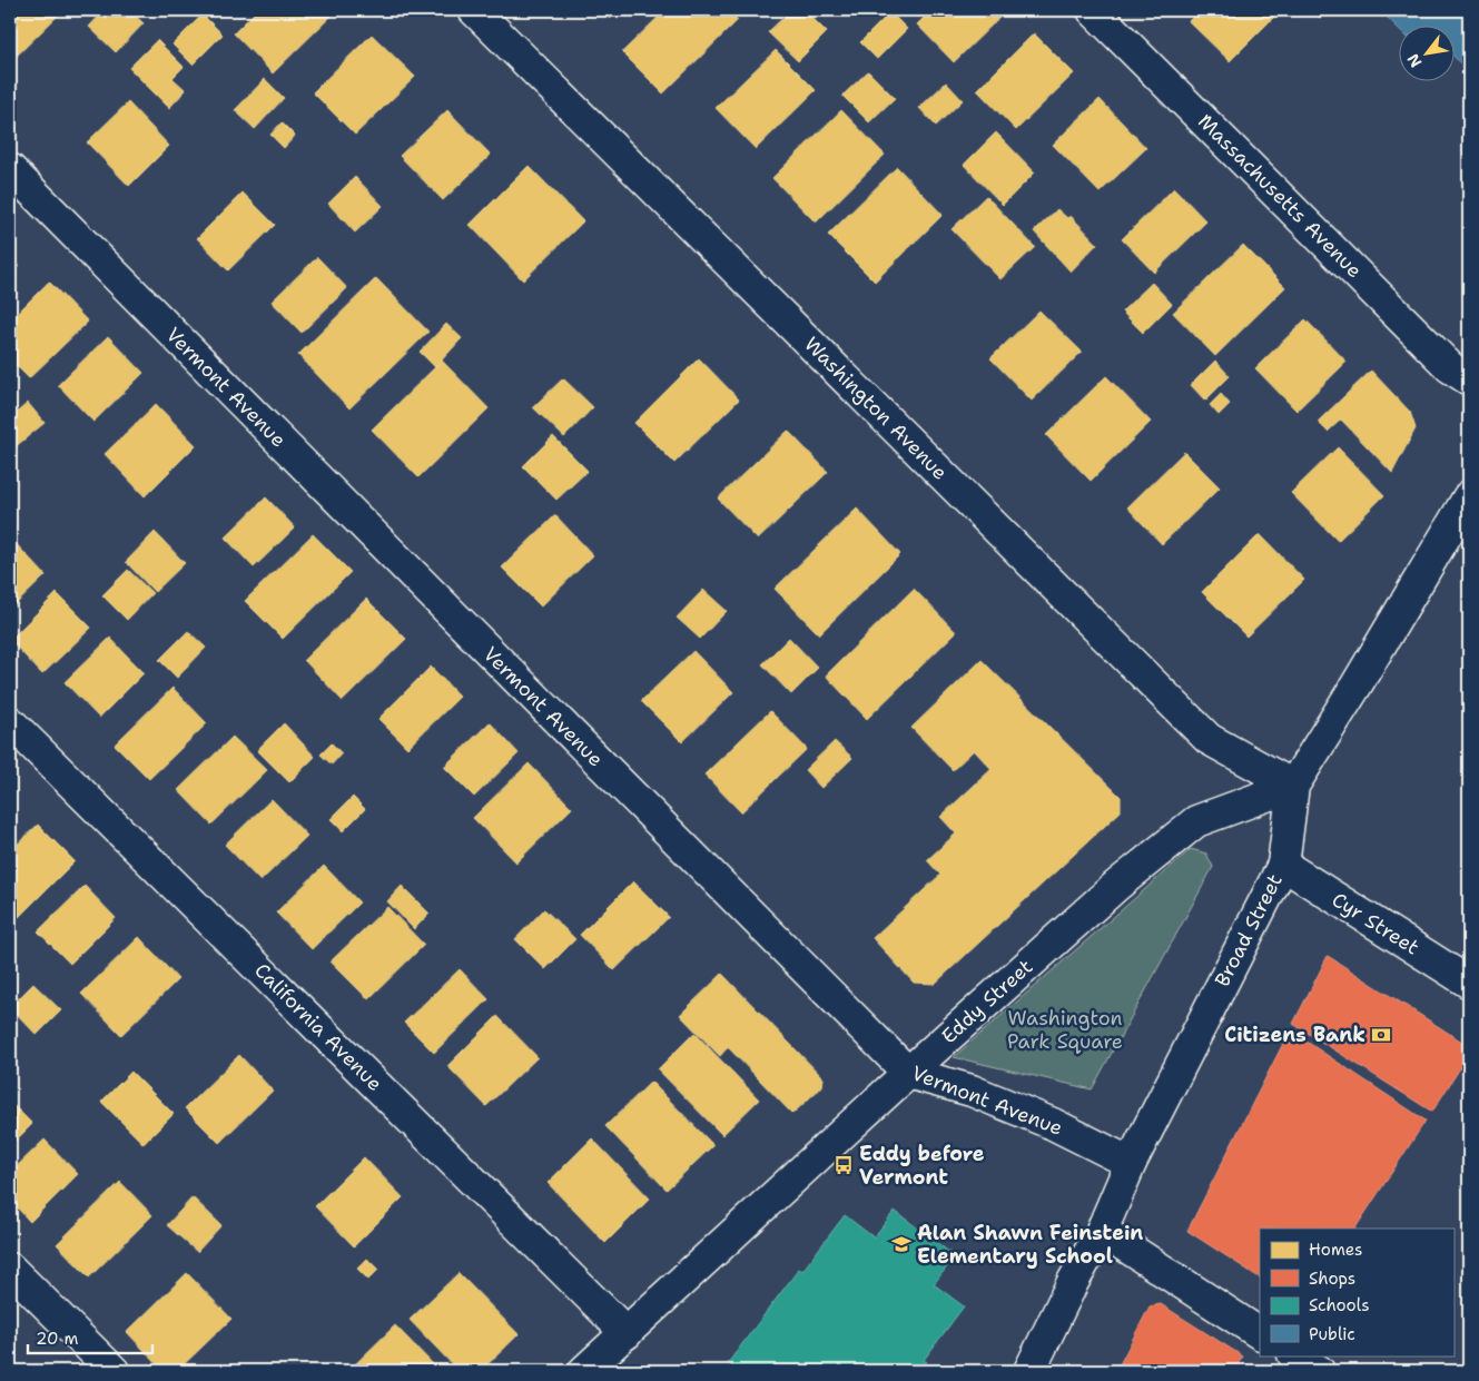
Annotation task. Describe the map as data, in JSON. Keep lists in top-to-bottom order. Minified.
{"streets":{"street":["Massachusetts Avenue","Vermont Avenue","Washington Avenue","Cyr Street","Broad Street","Eddy Street","California Avenue"]},"crossings":[["Vermont Avenue","Broad Street"],["Vermont Avenue","Eddy Street"],["Washington Avenue","Broad Street"],["Washington Avenue","Eddy Street"],["Cyr Street","Broad Street"],["Broad Street","Eddy Street"],["Eddy Street","California Avenue"]],"parks":["Washington Park Square"],"places":{"bank":["Citizens Bank"],"bus stop":["Eddy before Vermont"],"school or university":["Alan Shawn Feinstein Elementary School"]},"legend":["Homes","Shops","Schools","Public"],"scale_bar":"20 m","north":"bottom left"}
